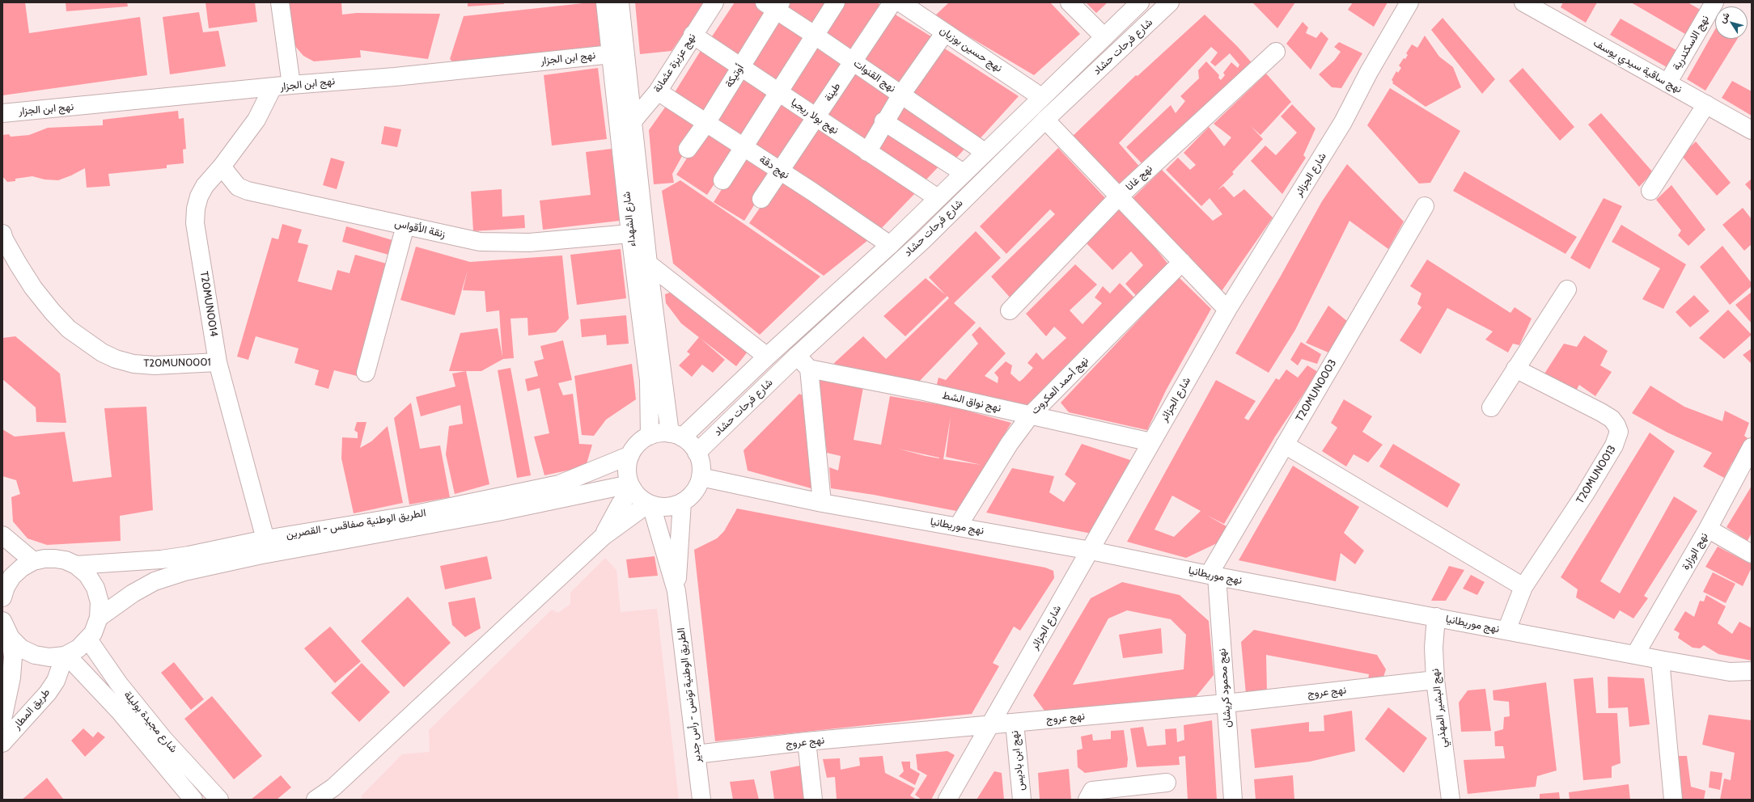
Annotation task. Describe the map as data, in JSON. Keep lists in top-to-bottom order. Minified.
{"streets":{"street":["نهج الاسكندرية","شارع فرحات حشاد","نهج حسين بوزيان","نهج ابن الجزار","نهج عزيزة عثمانة","نهج ساقية سيدي يوسف","أوتيكة","نهج القنوات","طينة","نهج بولا ريجيا","نهج دقة","شارع الجزائر","نهج غانا","شارع الشهداء","زنقة الأقواس","T20MUN0014","T20MUN0001","نهج أحمد العكروت","T20MUN0003","نهج نواق الشط","T20MUN0013","الطريق الوطنية صفاقس - القصرين","نهج موريطانيا","نهج الوزارة","نهج محمود كريشان","نهج عروج","الطريق الوطنية تونس - رأس جدير","نهج البشير المهذبي","طريق المطار","شارع مجيدة بوليلة","نهج ابن باديس"]},"crossings":[["نهج الاسكندرية","نهج ساقية سيدي يوسف"],["شارع فرحات حشاد","نهج حسين بوزيان"],["شارع فرحات حشاد","نهج القنوات"],["شارع فرحات حشاد","نهج بولا ريجيا"],["شارع فرحات حشاد","نهج دقة"],["شارع فرحات حشاد","شارع الشهداء"],["شارع فرحات حشاد","الطريق الوطنية صفاقس - القصرين"],["شارع فرحات حشاد","نهج موريطانيا"],["شارع فرحات حشاد","الطريق الوطنية تونس - رأس جدير"],["نهج ابن الجزار","شارع الشهداء"],["نهج ابن الجزار","T20MUN0014"],["نهج عزيزة عثمانة","نهج بولا ريجيا"],["نهج عزيزة عثمانة","نهج دقة"],["نهج عزيزة عثمانة","شارع الشهداء"],["أوتيكة","نهج القنوات"],["أوتيكة","نهج بولا ريجيا"],["أوتيكة","نهج دقة"],["نهج القنوات","طينة"],["طينة","نهج بولا ريجيا"],["طينة","نهج دقة"],["شارع الجزائر","نهج نواق الشط"],["شارع الجزائر","نهج موريطانيا"],["شارع الجزائر","نهج عروج"],["شارع الشهداء","زنقة الأقواس"],["شارع الشهداء","الطريق الوطنية صفاقس - القصرين"],["شارع الشهداء","نهج موريطانيا"],["شارع الشهداء","الطريق الوطنية تونس - رأس جدير"],["زنقة الأقواس","T20MUN0014"],["T20MUN0014","T20MUN0001"],["T20MUN0014","الطريق الوطنية صفاقس - القصرين"],["نهج أحمد العكروت","نهج نواق الشط"],["نهج أحمد العكروت","نهج موريطانيا"],["T20MUN0003","نهج موريطانيا"],["T20MUN0003","نهج محمود كريشان"],["T20MUN0013","نهج موريطانيا"],["الطريق الوطنية صفاقس - القصرين","نهج موريطانيا"],["الطريق الوطنية صفاقس - القصرين","الطريق الوطنية تونس - رأس جدير"],["نهج موريطانيا","نهج الوزارة"],["نهج موريطانيا","نهج محمود كريشان"],["نهج موريطانيا","الطريق الوطنية تونس - رأس جدير"],["نهج موريطانيا","نهج البشير المهذبي"],["نهج محمود كريشان","نهج عروج"],["نهج عروج","الطريق الوطنية تونس - رأس جدير"],["نهج عروج","نهج البشير المهذبي"],["نهج عروج","نهج ابن باديس"],["طريق المطار","شارع مجيدة بوليلة"]],"north":"top left"}
